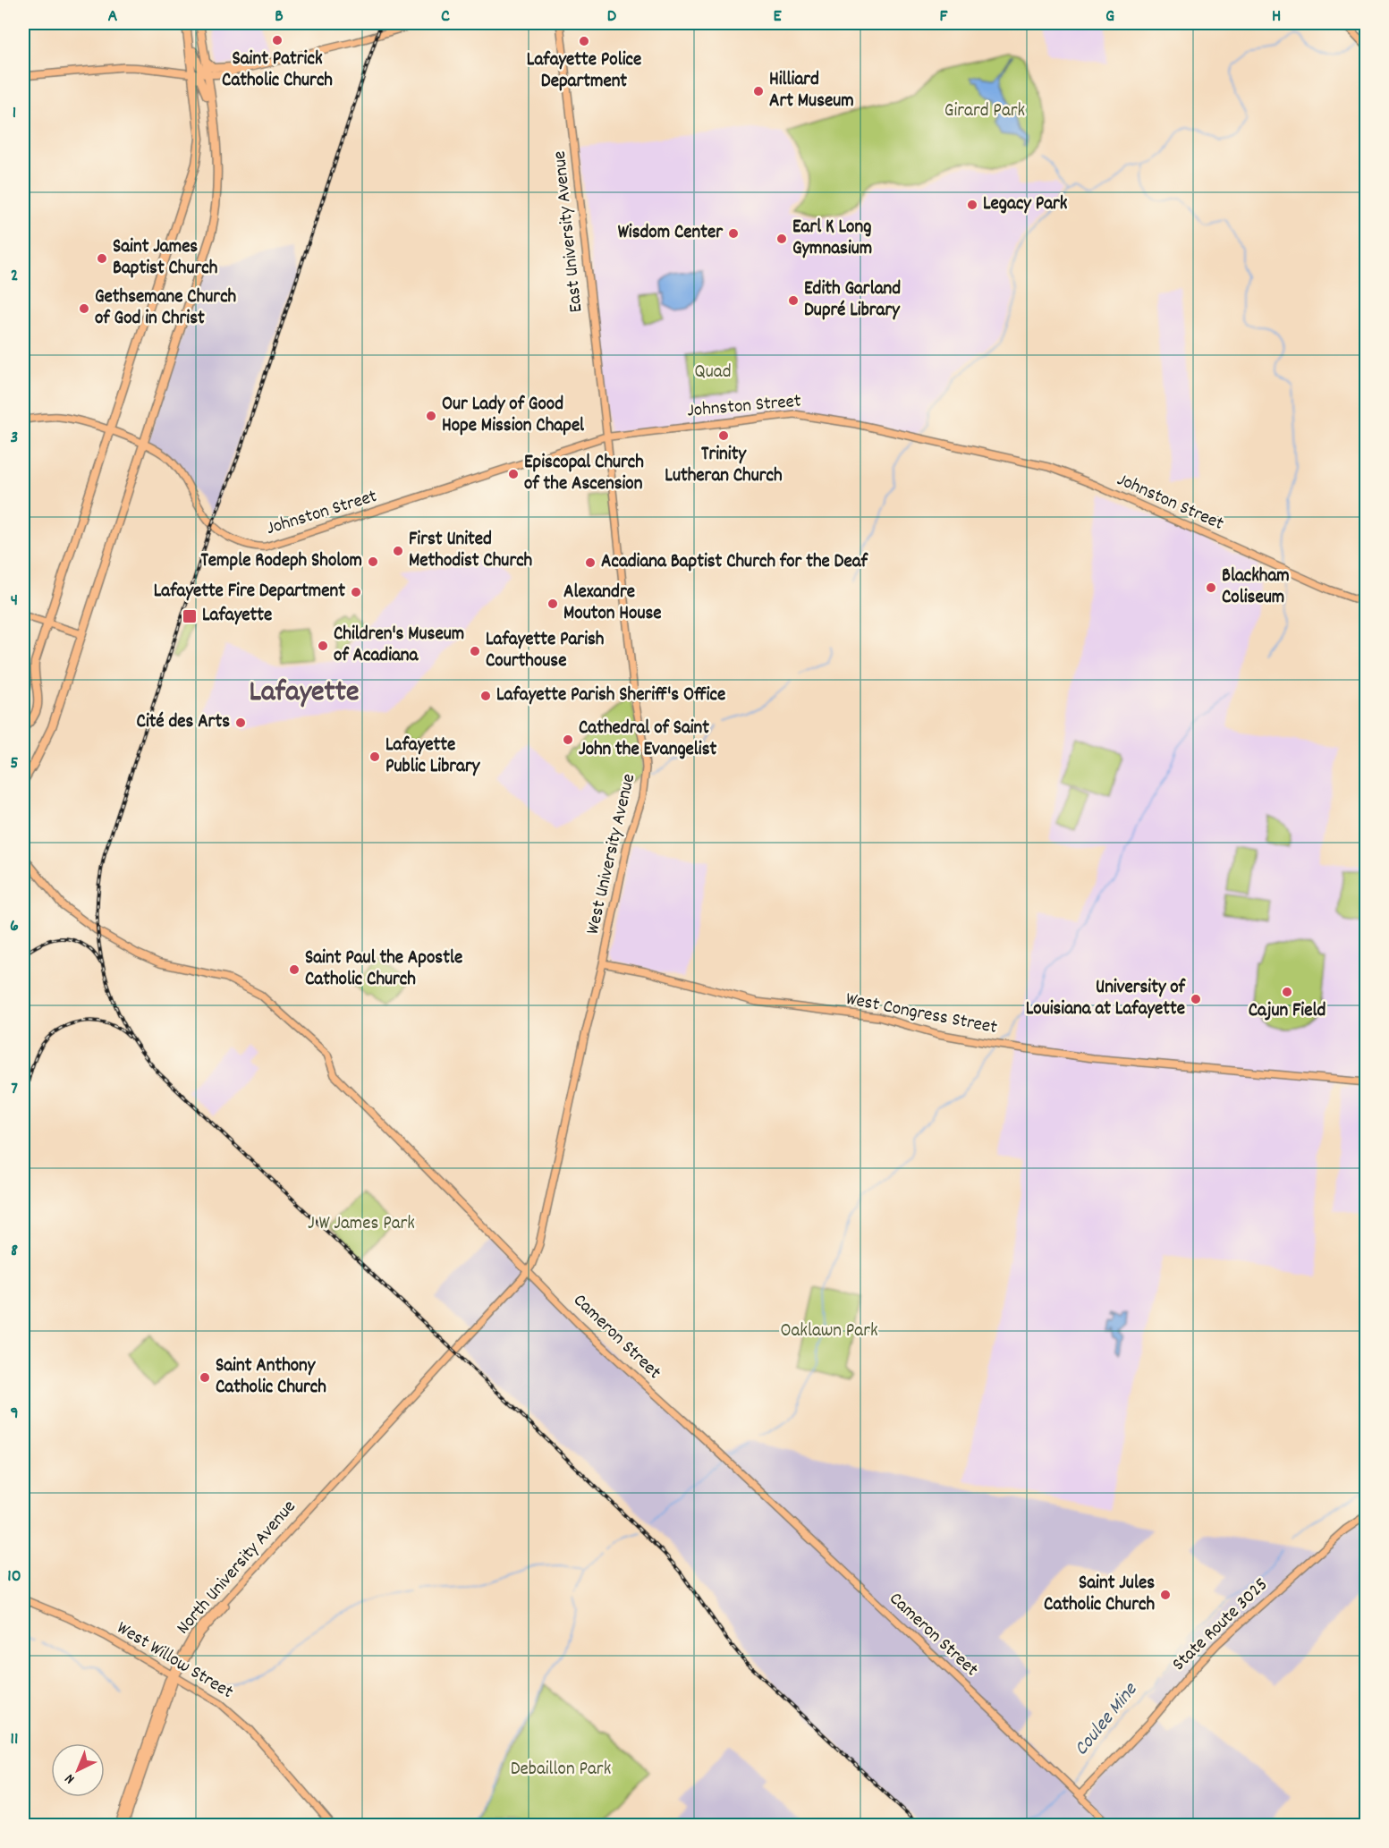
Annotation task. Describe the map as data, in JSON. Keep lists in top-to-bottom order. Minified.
{"streets":{"main road":["East University Avenue","Johnston Street","West University Avenue","West Congress Street","Cameron Street","North University Avenue","State Route 3025","West Willow Street"]},"crossings":[["East University Avenue","Johnston Street"],["East University Avenue","West University Avenue"],["Johnston Street","West University Avenue"],["West University Avenue","West Congress Street"],["West University Avenue","Cameron Street"],["West University Avenue","North University Avenue"],["Cameron Street","North University Avenue"],["Cameron Street","State Route 3025"],["North University Avenue","West Willow Street"]],"districts":["Lafayette"],"water":["Coulee Mine"],"parks":["Girard Park","Quad","J W James Park","Oaklawn Park","Debaillon Park"],"places":{"other":["Saint Patrick Catholic Church","Lafayette Police Department","Hilliard Art Museum","Legacy Park","Wisdom Center","Earl K Long Gymnasium","Saint James Baptist Church","Edith Garland Dupré Library","Gethsemane Church of God in Christ","Our Lady of Good Hope Mission Chapel","Trinity Lutheran Church","Episcopal Church of the Ascension","First United Methodist Church","Temple Rodeph Sholom","Acadiana Baptist Church for the Deaf","Blackham Coliseum","Lafayette Fire Department","Alexandre Mouton House","Children's Museum of Acadiana","Lafayette Parish Courthouse","Lafayette Parish Sheriff's Office","Cité des Arts","Cathedral of Saint John the Evangelist","Lafayette Public Library","Saint Paul the Apostle Catholic Church","Cajun Field","University of Louisiana at Lafayette","Saint Anthony Catholic Church","Saint Jules Catholic Church"],"transit":["Lafayette"]},"north":"bottom left","grid":{"columns":["A","B","C","D","E","F","G","H"],"rows":["1","2","3","4","5","6","7","8","9","10","11"]}}
